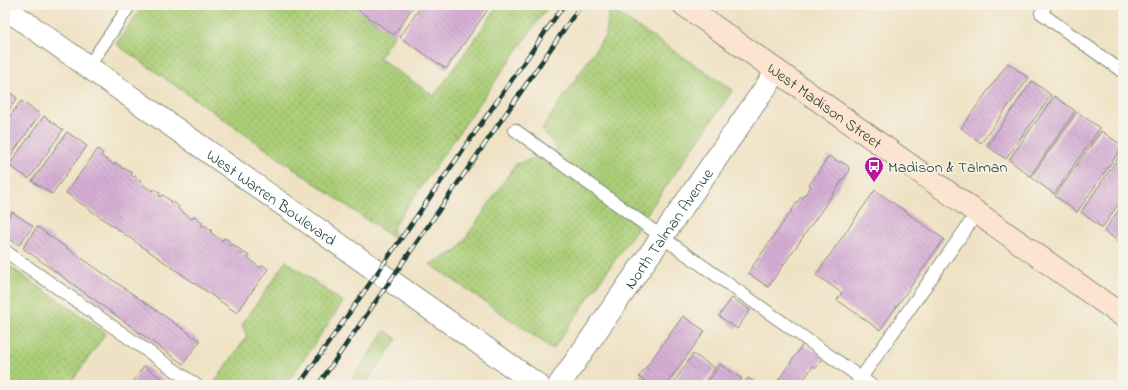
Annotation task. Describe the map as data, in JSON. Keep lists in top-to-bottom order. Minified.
{"streets":{"main road":["West Madison Street"],"street":["West Warren Boulevard","North Talman Avenue"]},"crossings":[["West Madison Street","North Talman Avenue"]],"places":{"bus stop":["Madison & Talman"]}}
